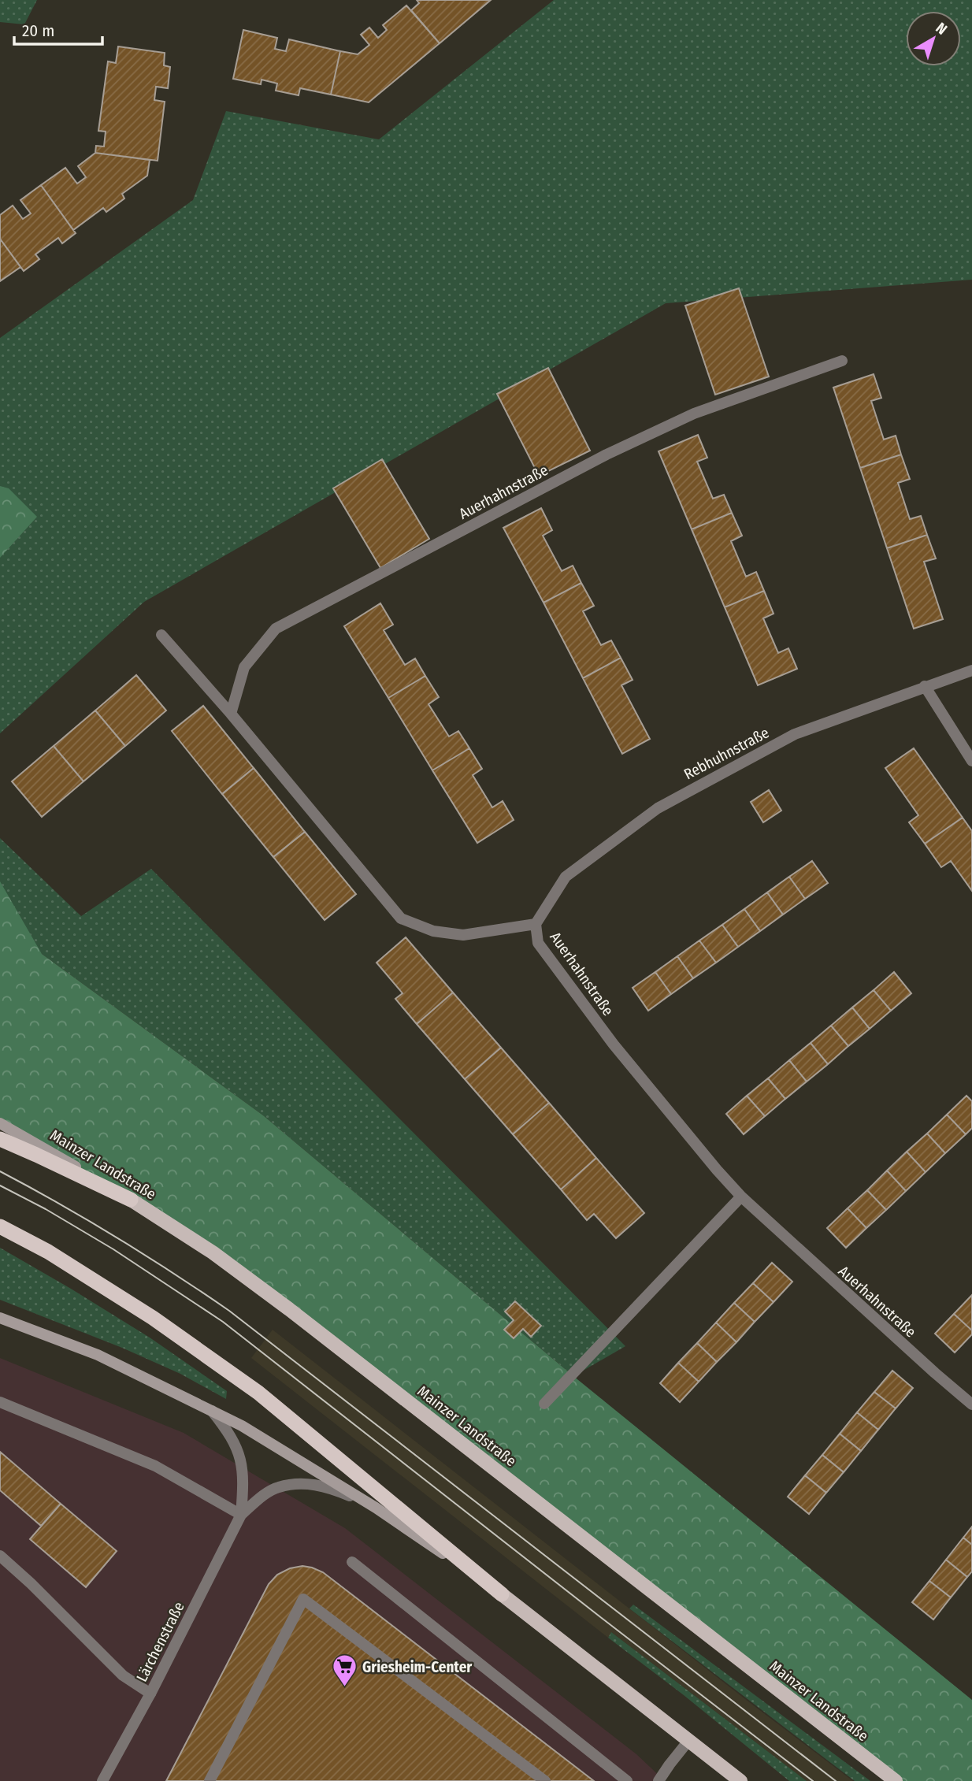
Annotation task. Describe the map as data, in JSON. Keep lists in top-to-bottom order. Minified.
{"streets":{"main road":["Mainzer Landstraße"],"street":["Auerhahnstraße","Rebhuhnstraße","Lärchenstraße"]},"crossings":[["Auerhahnstraße","Rebhuhnstraße"]],"places":{"supermarket":["Griesheim-Center"]},"scale_bar":"20 m","north":"top right"}
